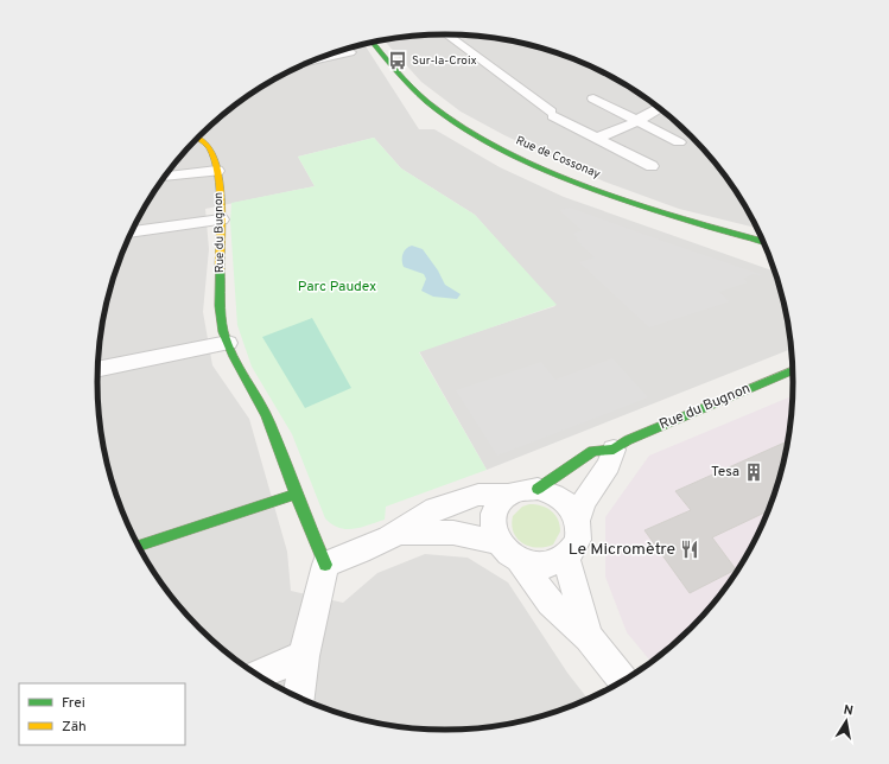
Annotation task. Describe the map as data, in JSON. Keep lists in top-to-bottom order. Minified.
{"streets":{"street":["Rue de Cossonay","Rue du Bugnon"]},"parks":["Parc Paudex"],"places":{"bus stop":["Sur-la-Croix"],"building":["Tesa"],"restaurant":["Le Micromètre"]},"legend":["Frei","Zäh"],"north":"top"}
